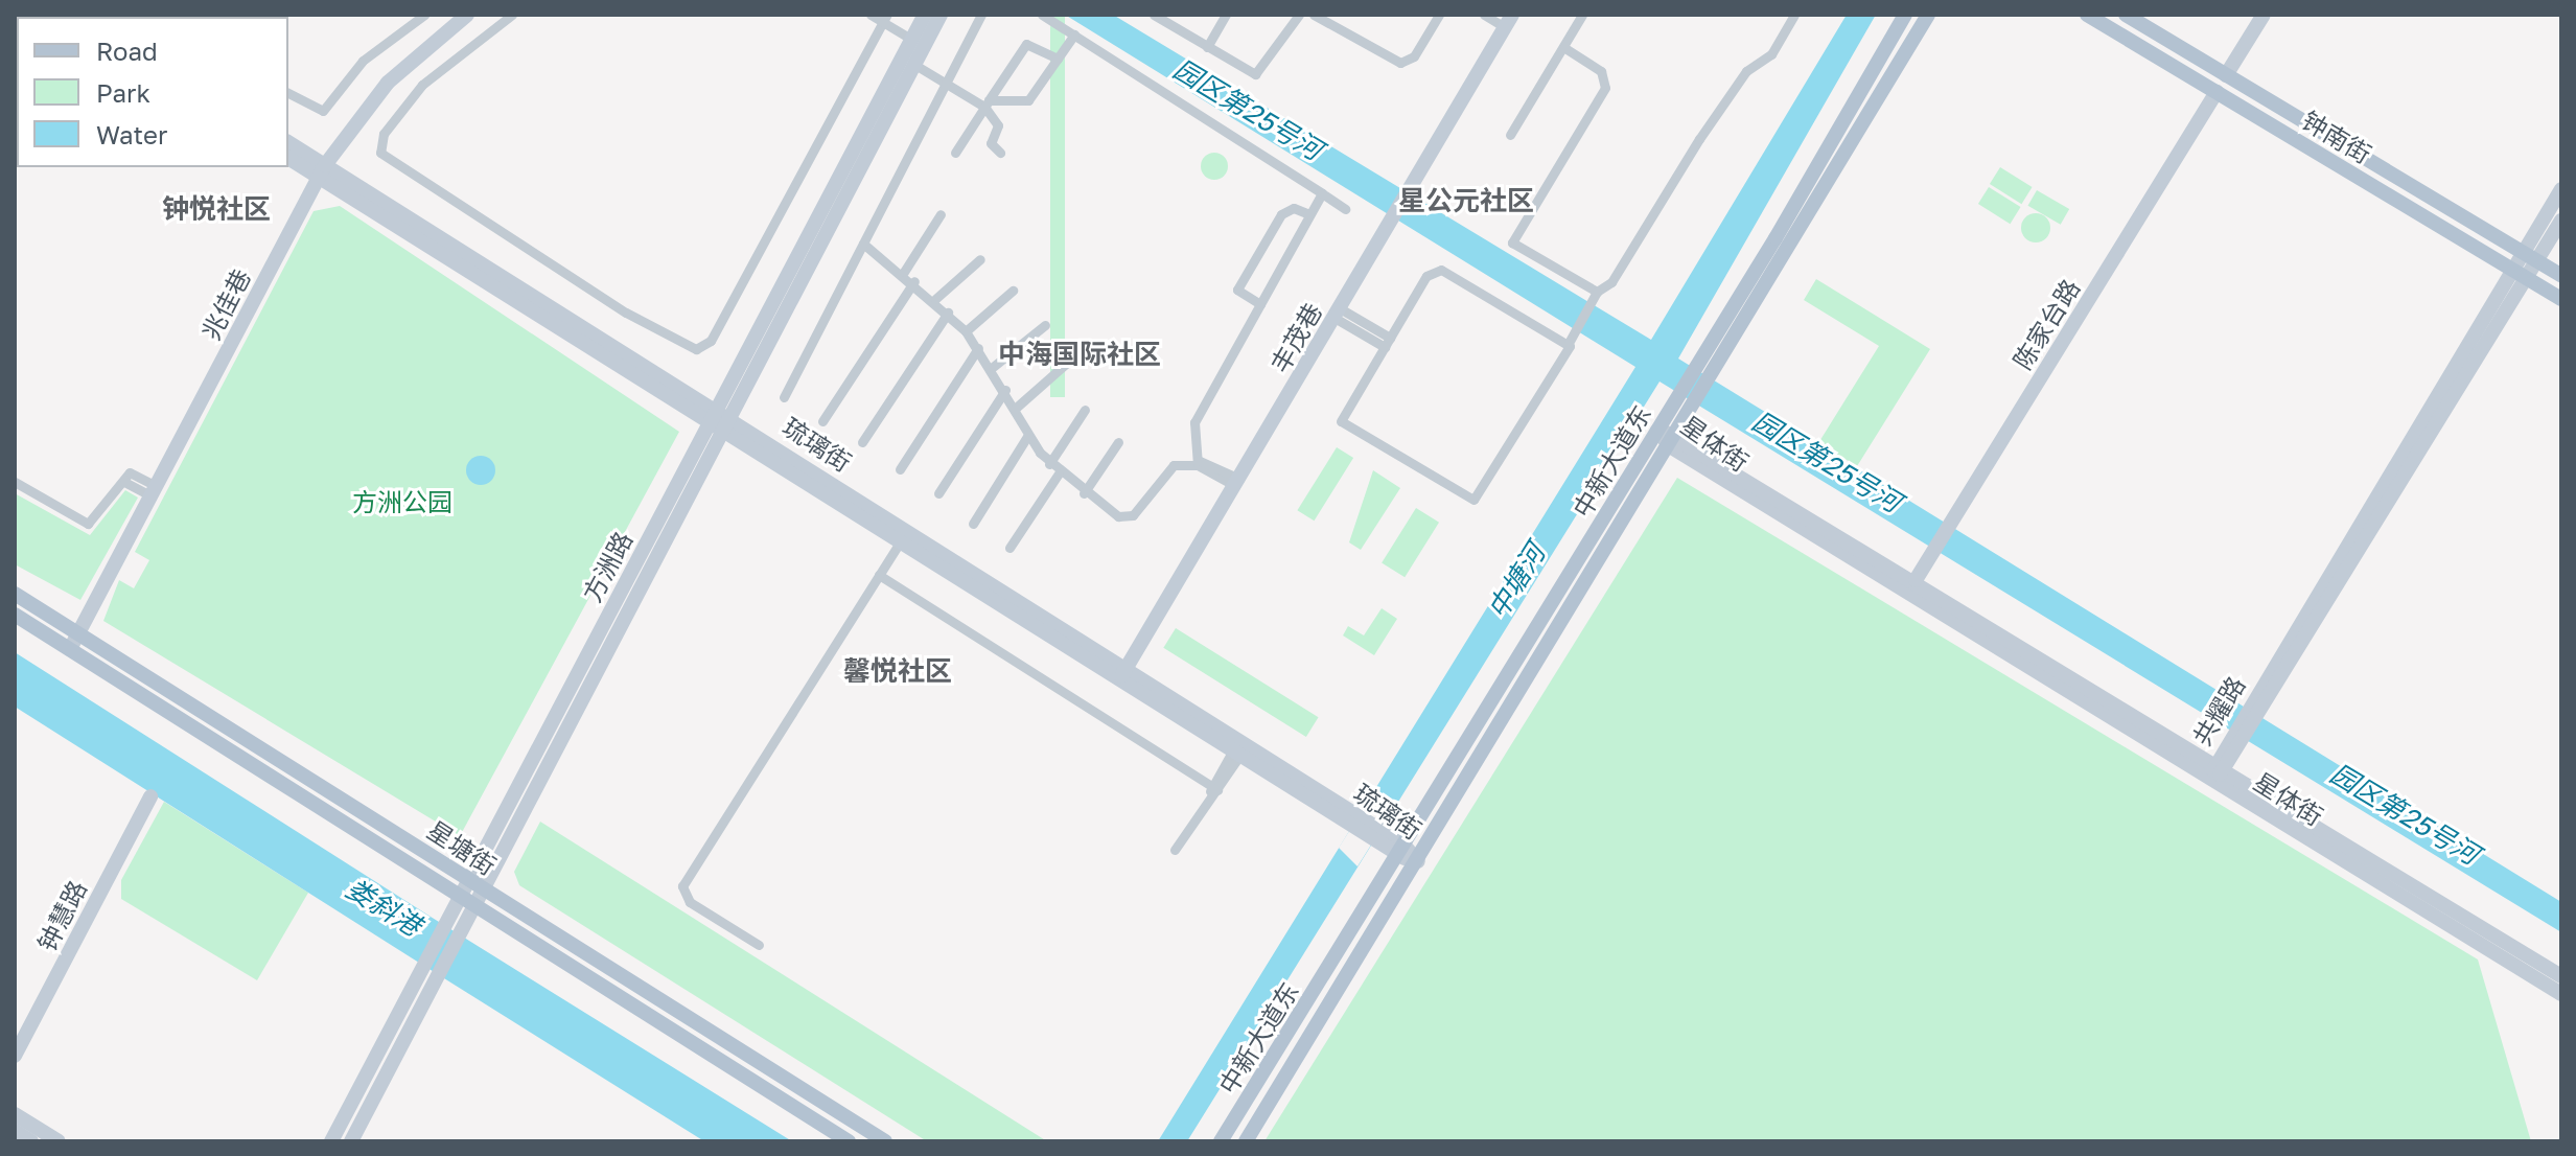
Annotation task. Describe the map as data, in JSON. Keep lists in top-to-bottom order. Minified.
{"streets":{"main road":["钟南街","中新大道东","星塘街"],"street":["兆佳巷","陈家台路","丰茂巷","星体街","琉璃街","方洲路","共耀路","钟慧路"]},"crossings":[["钟南街","陈家台路"],["钟南街","共耀路"],["兆佳巷","琉璃街"],["兆佳巷","星塘街"],["陈家台路","星体街"],["丰茂巷","琉璃街"],["星体街","中新大道东"],["星体街","共耀路"],["琉璃街","中新大道东"],["琉璃街","方洲路"],["方洲路","星塘街"]],"districts":["星公元社区","钟悦社区","中海国际社区","馨悦社区"],"water":["园区第25号河","中塘河","娄斜港"],"parks":["方洲公园"],"legend":["Road","Park","Water"]}
